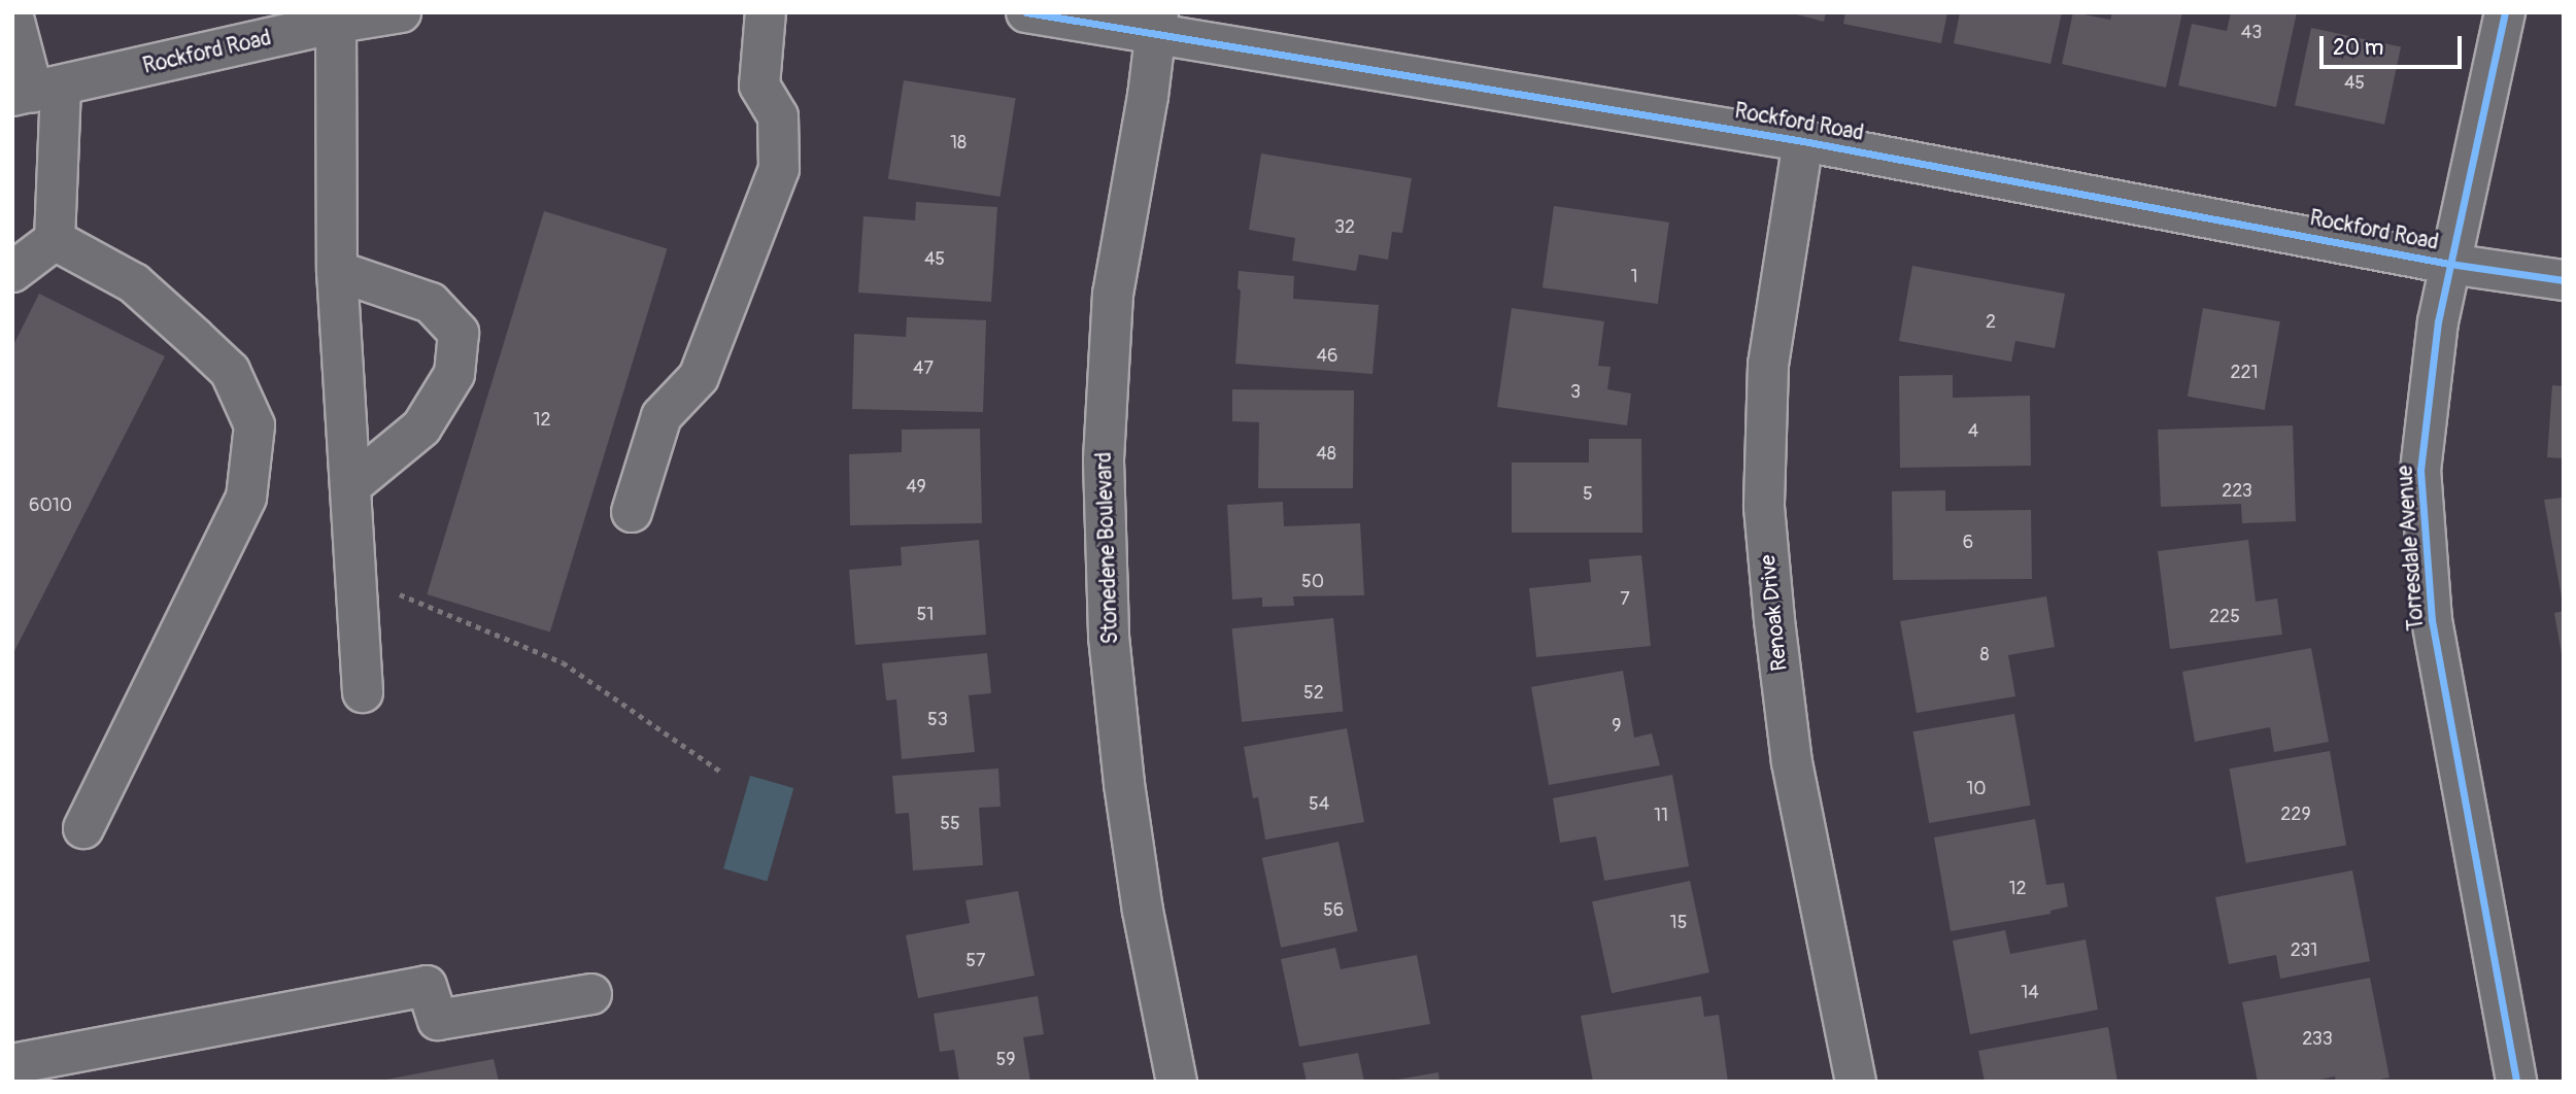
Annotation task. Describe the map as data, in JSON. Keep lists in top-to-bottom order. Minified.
{"streets":{"street":["Rockford Road","Stonedene Boulevard","Torresdale Avenue","Renoak Drive"]},"crossings":[["Rockford Road","Stonedene Boulevard"],["Rockford Road","Torresdale Avenue"],["Rockford Road","Renoak Drive"]],"house_numbers":["43","45","18","32","45","1","2","46","47","221","3","12","4","48","49","223","5","6010","6","50","7","51","225","8","52","53","9","10","54","229","11","55","12","56","15","231","57","14","233","59"],"scale_bar":"20 m"}
